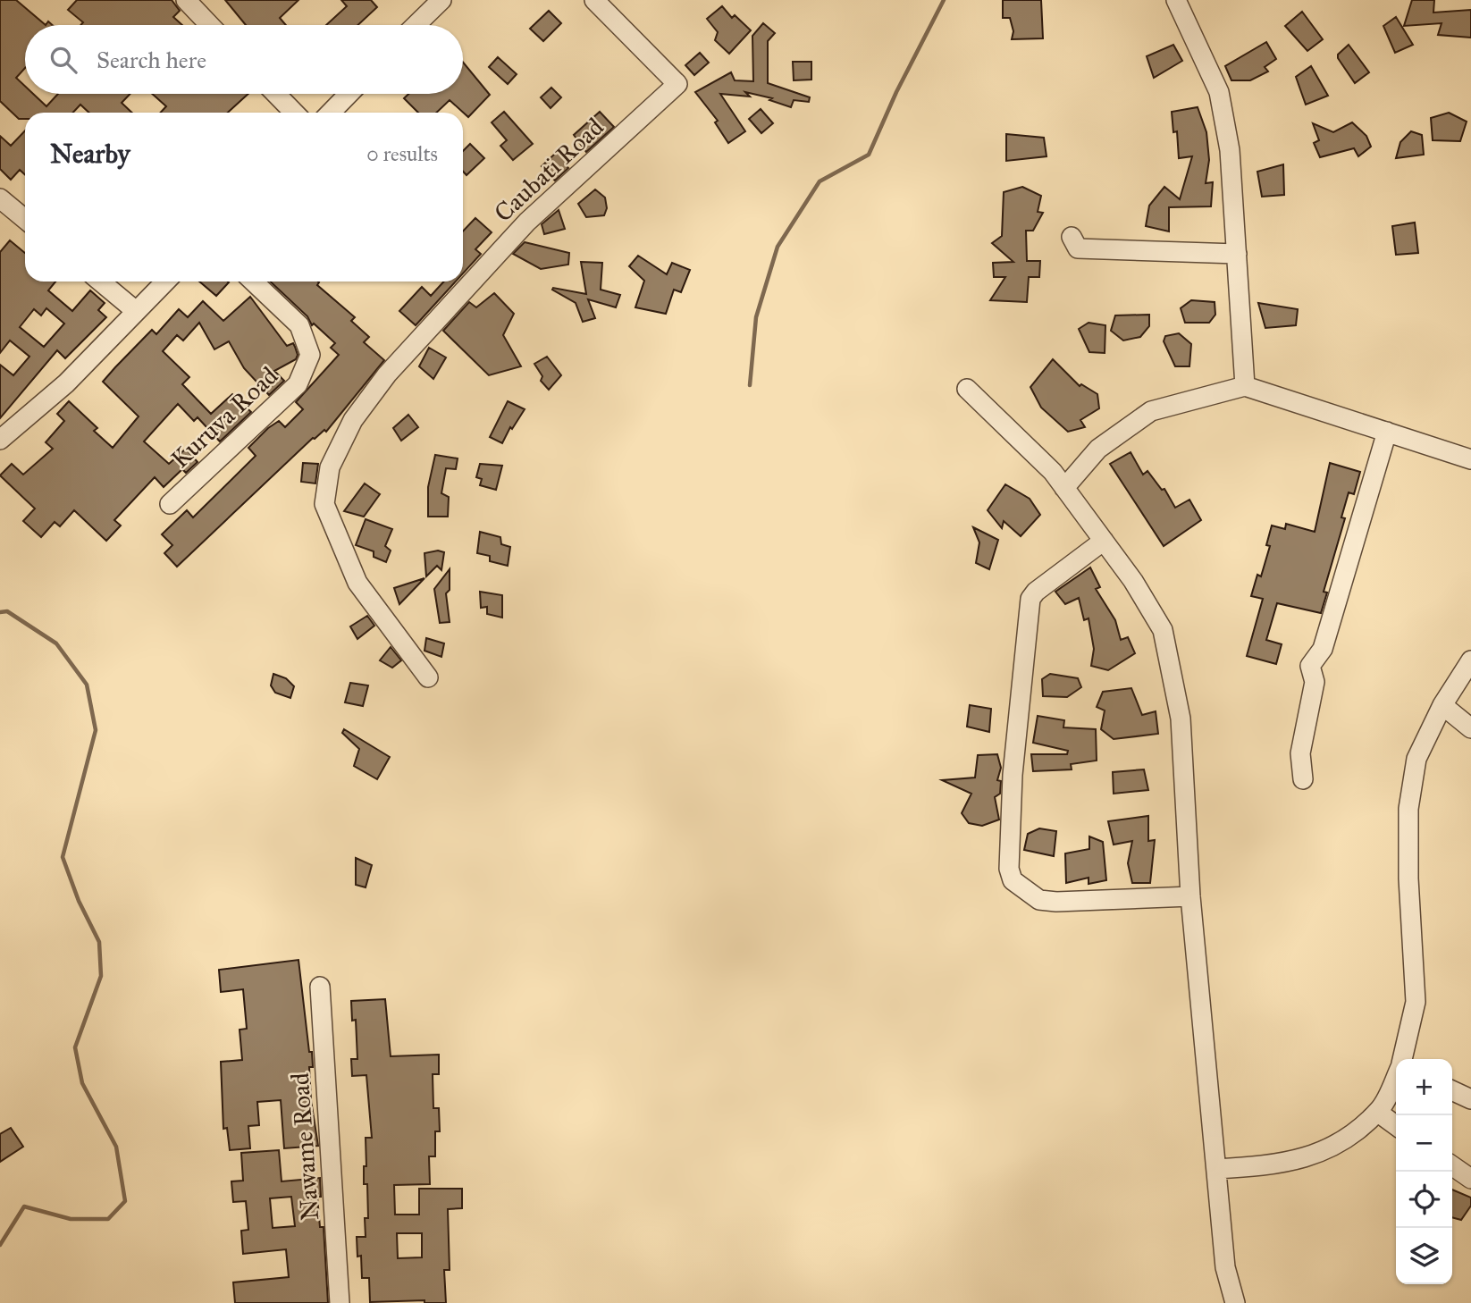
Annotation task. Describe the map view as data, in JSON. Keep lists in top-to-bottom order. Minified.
{"streets":{"street":["Caubati Road","Kuruva Road","Nawame Road"]},"page":{"search":"Search here","heading":["Nearby","0 results"],"map_buttons":["+","−"]}}
